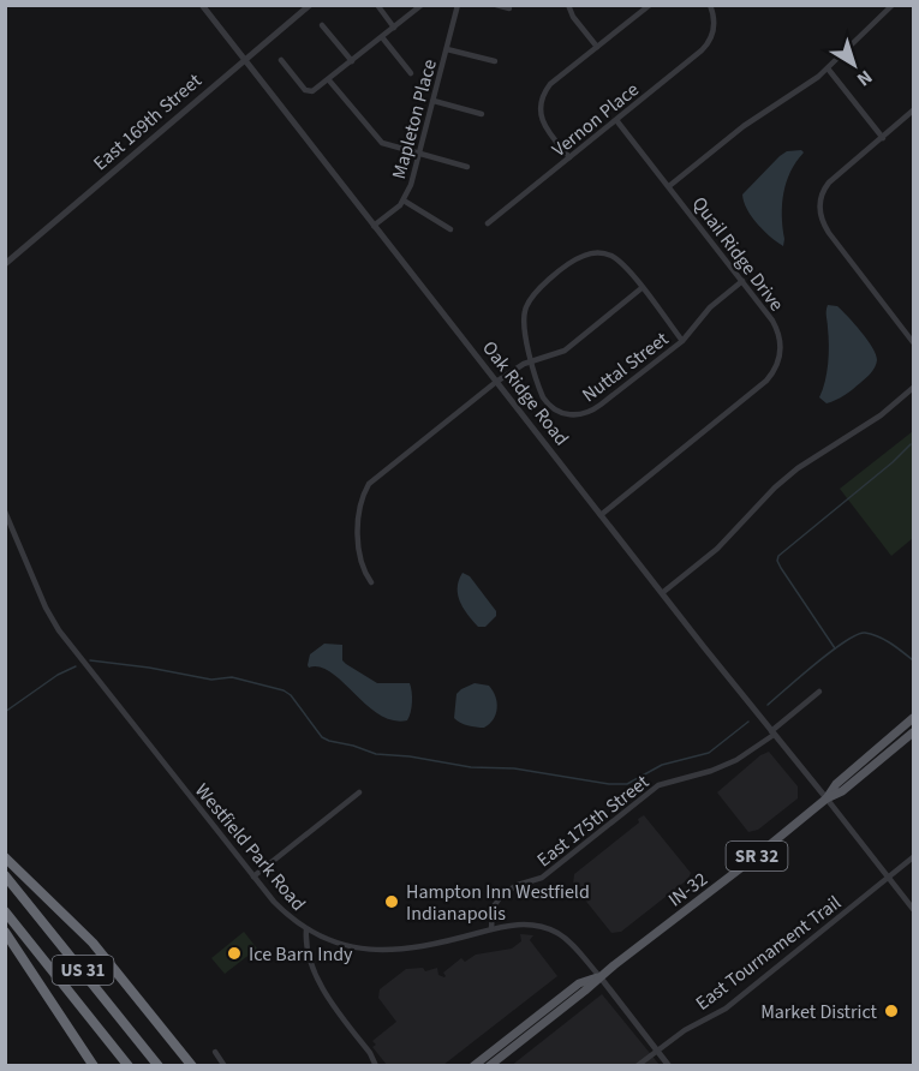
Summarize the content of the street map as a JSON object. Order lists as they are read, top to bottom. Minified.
{"streets":{"highway":["US 31"],"main road":["SR 32","IN-32"],"street":["Mapleton Place","Vernon Place","East 169th Street","Quail Ridge Drive","Nuttal Street","Oak Ridge Road","East 175th Street","Westfield Park Road","East Tournament Trail"]},"crossings":[["Mapleton Place","Oak Ridge Road"],["Vernon Place","Quail Ridge Drive"],["East 169th Street","Oak Ridge Road"],["Quail Ridge Drive","Nuttal Street"],["Quail Ridge Drive","Oak Ridge Road"],["Oak Ridge Road","East 175th Street"],["Oak Ridge Road","IN-32"],["East 175th Street","Westfield Park Road"],["Westfield Park Road","SR 32"],["Westfield Park Road","IN-32"],["SR 32","IN-32"]],"places":["Hampton Inn Westfield Indianapolis","Ice Barn Indy","Market District"],"north":"bottom right"}
